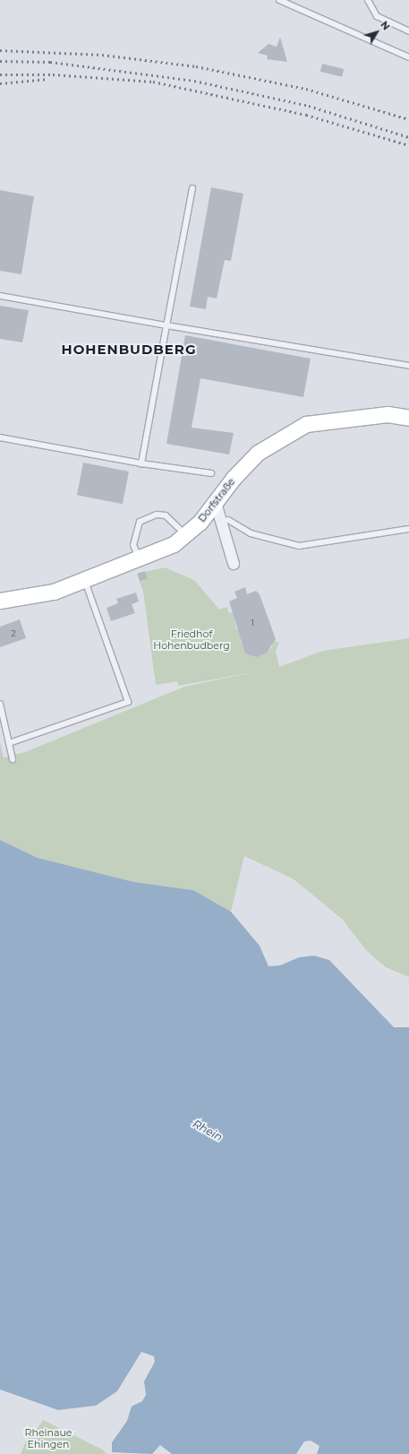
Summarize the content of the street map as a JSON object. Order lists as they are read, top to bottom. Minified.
{"streets":{"street":["Dorfstraße"]},"districts":["HOHENBUDBERG"],"water":["Rhein"],"parks":["Friedhof Hohenbudberg","Rheinaue Ehingen"],"house_numbers":["1","2"],"north":"top right"}
